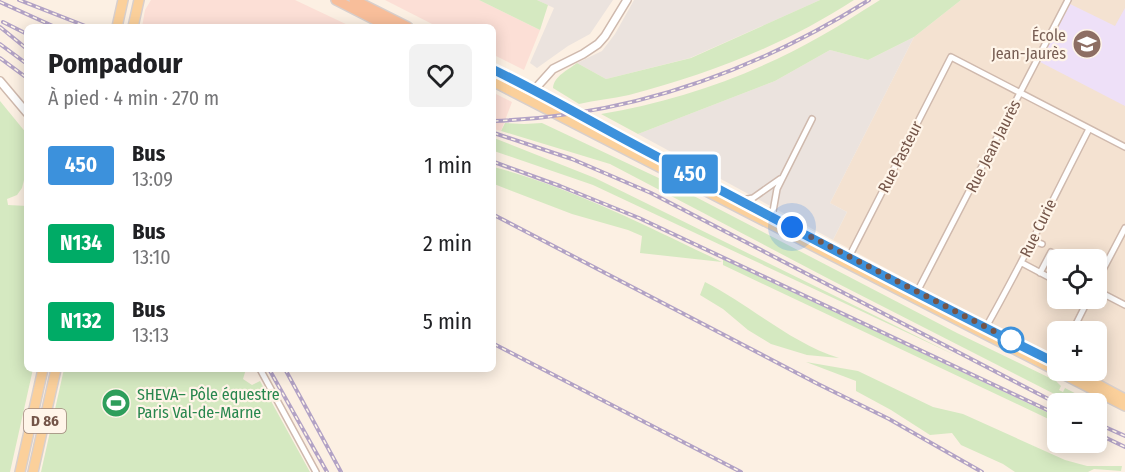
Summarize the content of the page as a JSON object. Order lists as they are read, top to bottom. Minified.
{"streets":{"main road":["D 86"],"street":["Rue Jean Jaurès","Rue Pasteur","Rue Curie"]},"crossings":[["Rue Jean Jaurès","Rue Pasteur"]],"places":{"school or university":["École Jean-Jaurès"],"sports":["SHEVA– Pôle équestre Paris Val-de-Marne"]},"lines":["bus line 450"],"page":{"on_map":"450","heading":["Pompadour","À pied · 4 min · 270 m"],"list":[{"mark":"450","name":"Bus","note":"13:09","value":"1 min"},{"mark":"N134","name":"Bus","note":"13:10","value":"2 min"},{"mark":"N132","name":"Bus","note":"13:13","value":"5 min"}],"map_buttons":["+","−"]}}
